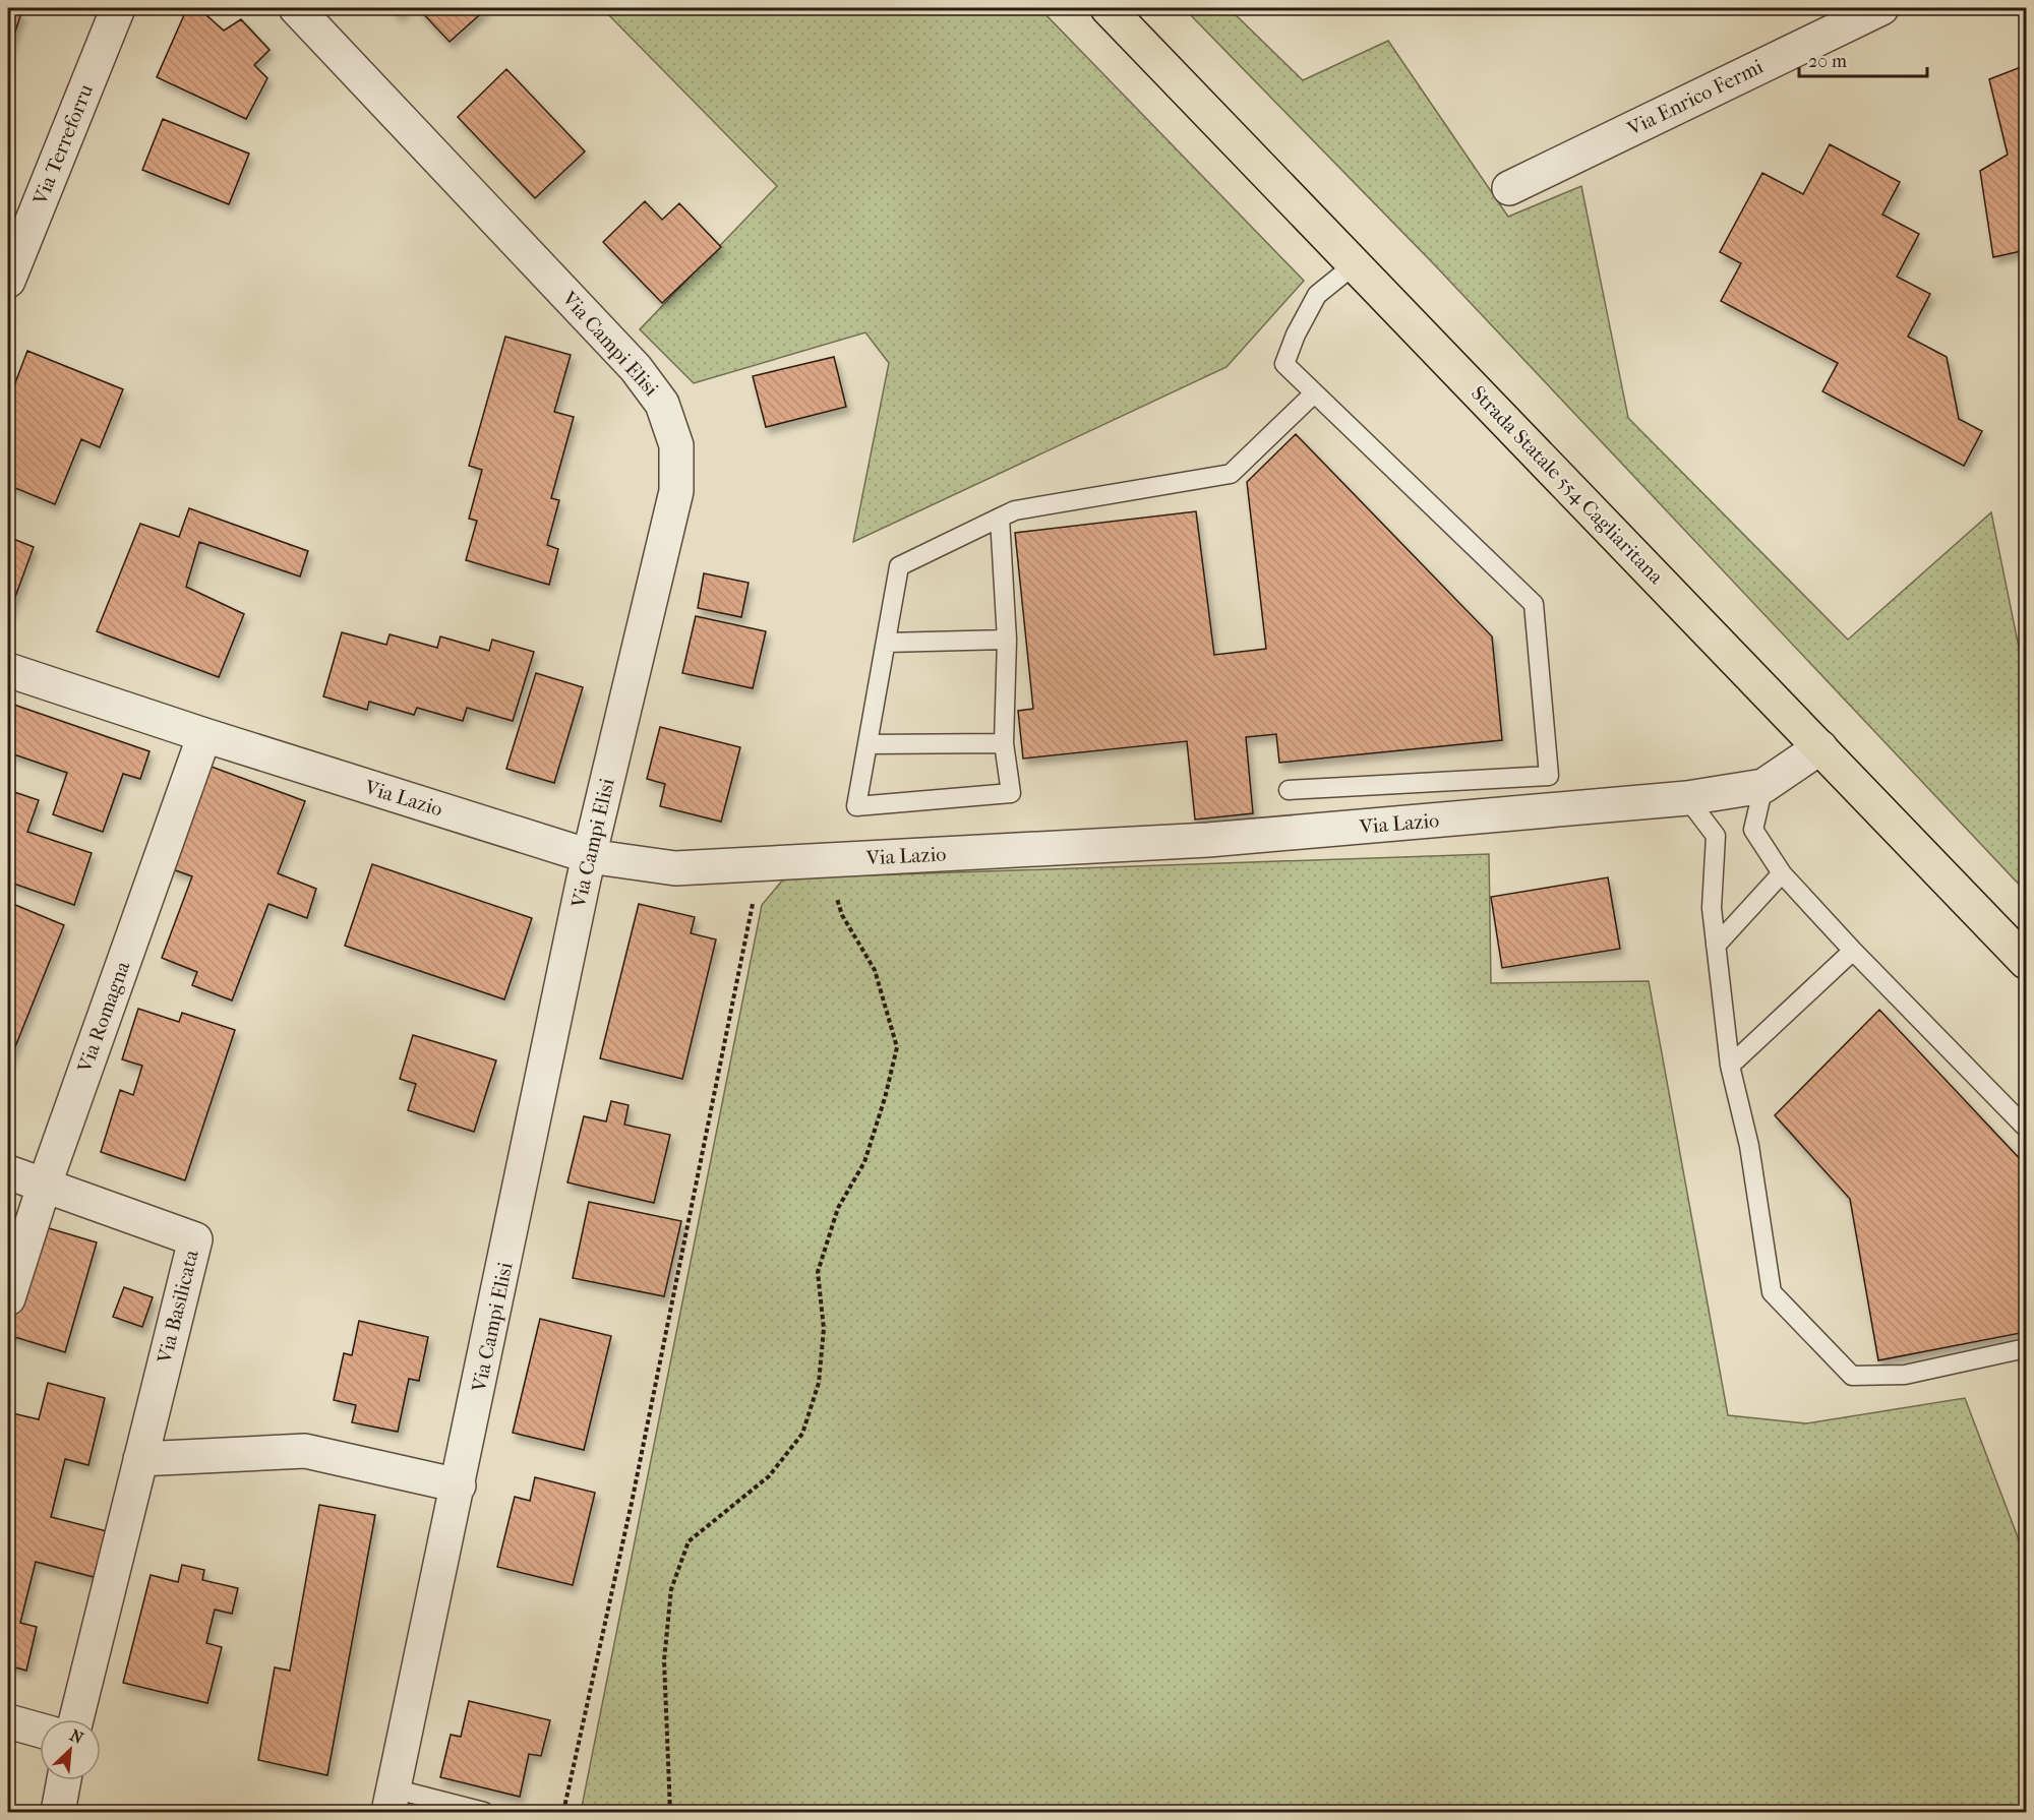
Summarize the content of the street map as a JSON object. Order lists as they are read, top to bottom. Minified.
{"streets":{"main road":["Strada Statale 554 Cagliaritana"],"street":["Via Enrico Fermi","Via Terreforru","Via Campi Elisi","Via Lazio","Via Romagna","Via Basilicata"]},"crossings":[["Via Campi Elisi","Via Lazio"],["Strada Statale 554 Cagliaritana","Via Lazio"],["Via Lazio","Via Romagna"],["Via Romagna","Via Basilicata"]],"scale_bar":"20 m","north":"top right"}
